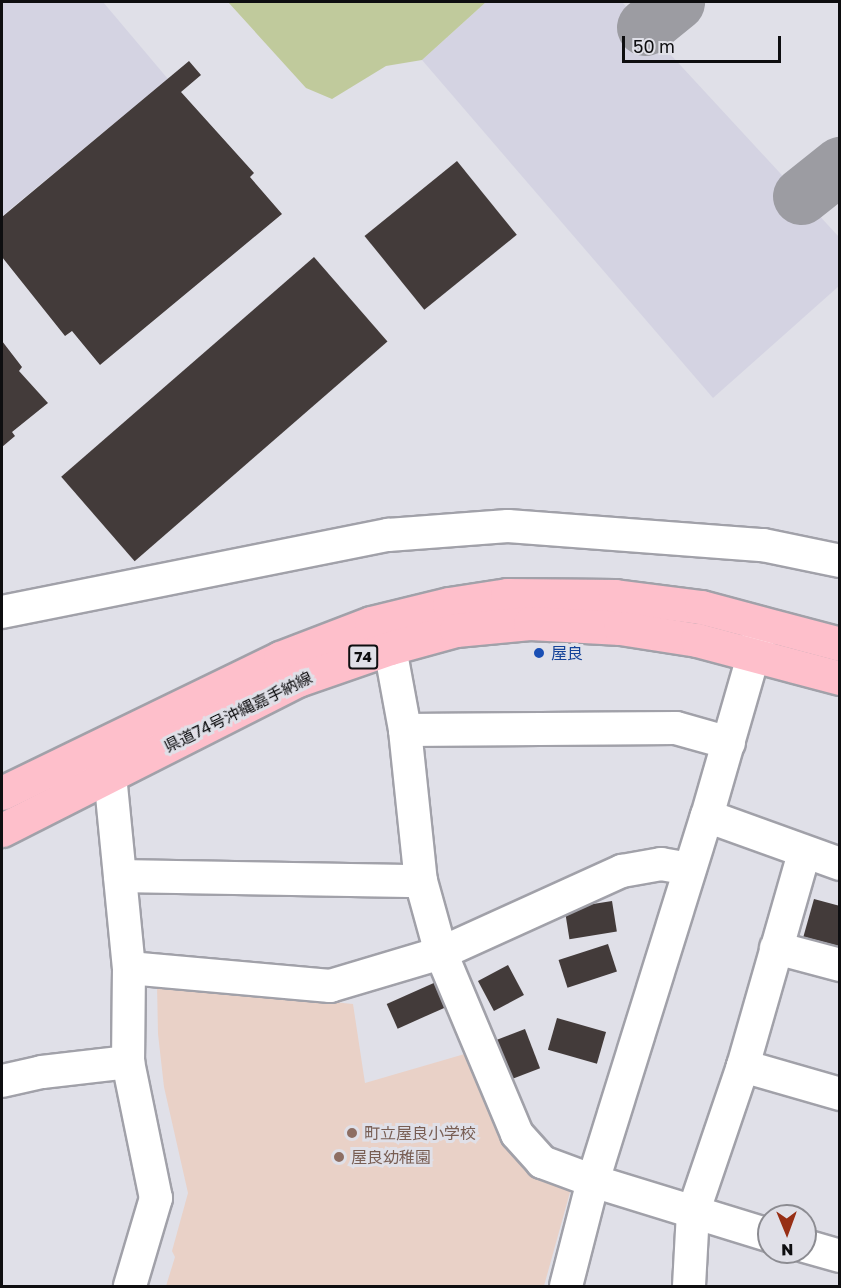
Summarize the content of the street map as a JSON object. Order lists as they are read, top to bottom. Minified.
{"streets":{"main road":["74","県道74号沖縄嘉手納線"]},"places":["屋良","町立屋良小学校","屋良幼稚園"],"scale_bar":"50 m","north":"bottom"}
